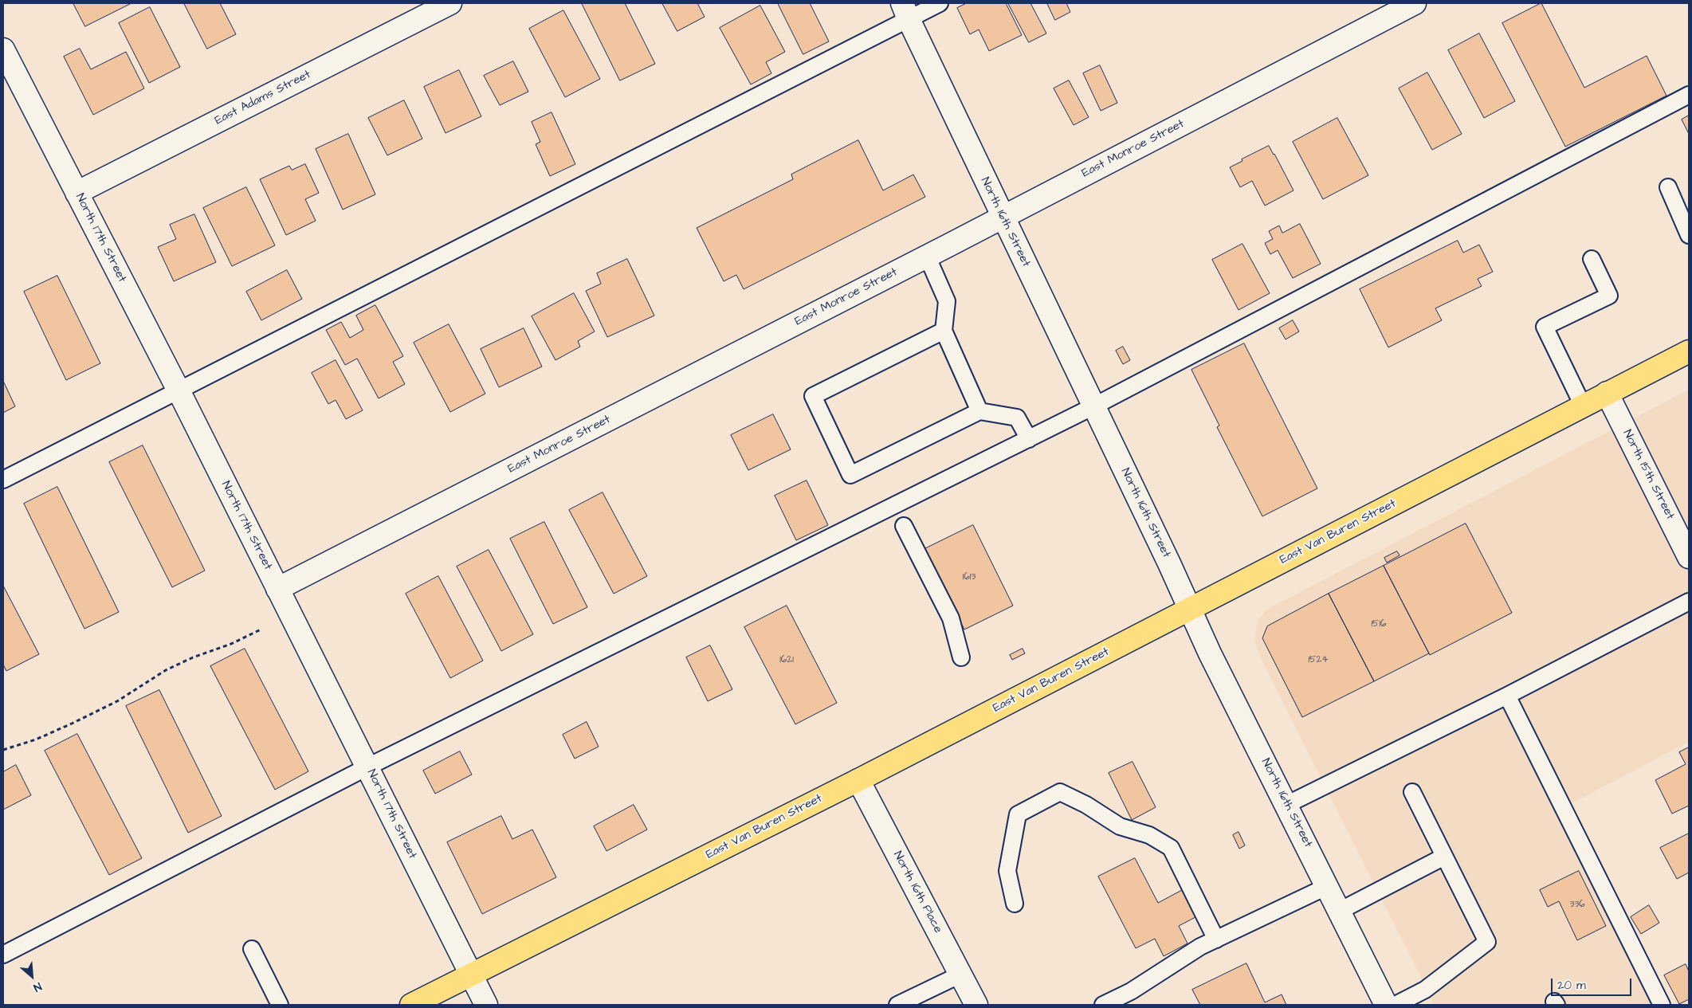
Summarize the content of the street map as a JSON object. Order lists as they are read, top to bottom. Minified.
{"streets":{"main road":["East Van Buren Street"],"street":["East Adams Street","East Monroe Street","North 16th Street","North 17th Street","North 15th Street","North 16th Place"]},"crossings":[["East Adams Street","North 17th Street"],["East Monroe Street","North 16th Street"],["East Monroe Street","North 17th Street"],["North 16th Street","East Van Buren Street"],["North 17th Street","East Van Buren Street"],["North 15th Street","East Van Buren Street"],["East Van Buren Street","North 16th Place"]],"house_numbers":["1613","1516","1621","1524","336"],"scale_bar":"20 m","north":"bottom right"}
